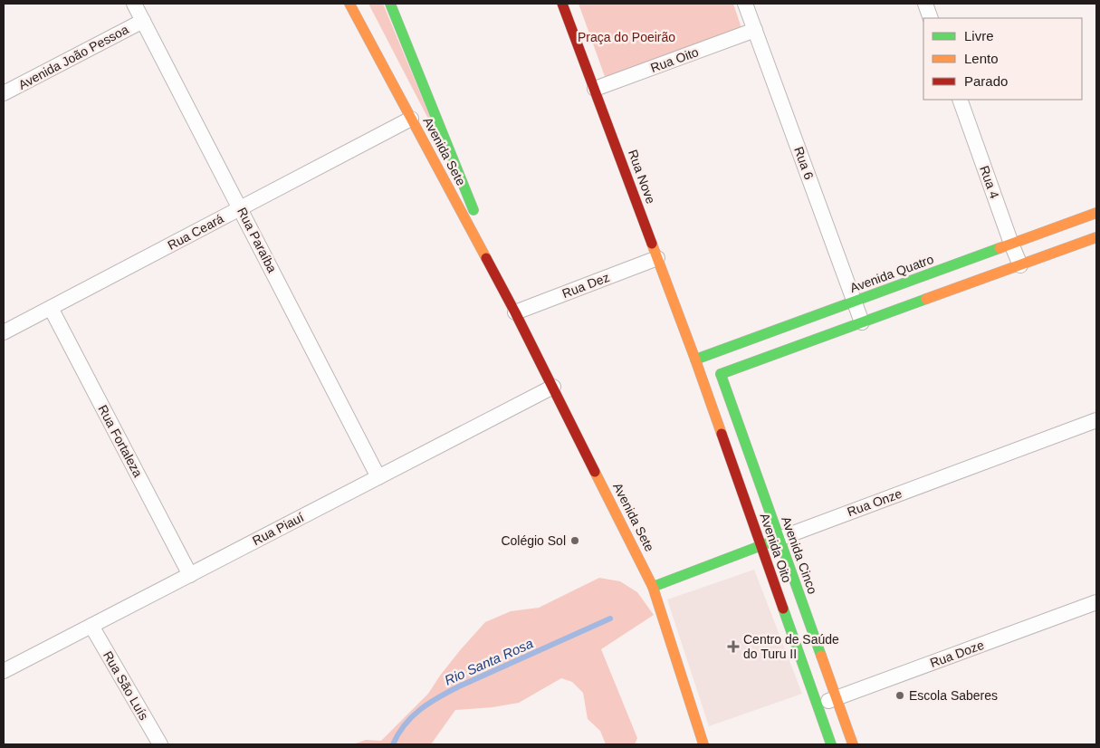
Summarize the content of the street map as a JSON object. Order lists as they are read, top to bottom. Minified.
{"streets":{"street":["Avenida João Pessoa","Rua Oito","Avenida Sete","Rua 6","Rua Nove","Rua 4","Rua Ceará","Rua Paraíba","Avenida Quatro","Rua Dez","Rua Fortaleza","Rua Onze","Rua Piauí","Avenida Oito","Avenida Cinco","Rua Doze","Rua São Luís"]},"crossings":[["Avenida João Pessoa","Rua Paraíba"],["Rua Oito","Rua 6"],["Rua Oito","Rua Nove"],["Avenida Sete","Rua Ceará"],["Avenida Sete","Rua Dez"],["Avenida Sete","Rua Onze"],["Avenida Sete","Rua Piauí"],["Rua 6","Avenida Quatro"],["Rua Nove","Avenida Quatro"],["Rua Nove","Rua Dez"],["Rua Nove","Avenida Oito"],["Rua 4","Avenida Quatro"],["Rua Ceará","Rua Paraíba"],["Rua Ceará","Rua Fortaleza"],["Rua Paraíba","Rua Piauí"],["Avenida Quatro","Avenida Oito"],["Rua Fortaleza","Rua Piauí"],["Rua Onze","Avenida Oito"],["Rua Onze","Avenida Cinco"],["Rua Piauí","Rua São Luís"],["Avenida Oito","Rua Doze"],["Avenida Cinco","Rua Doze"]],"water":["Rio Santa Rosa"],"parks":["Praça do Poeirão"],"places":{"other":["Colégio Sol","Escola Saberes"],"health":["Centro de Saúde do Turu II"]},"legend":["Livre","Lento","Parado"]}
